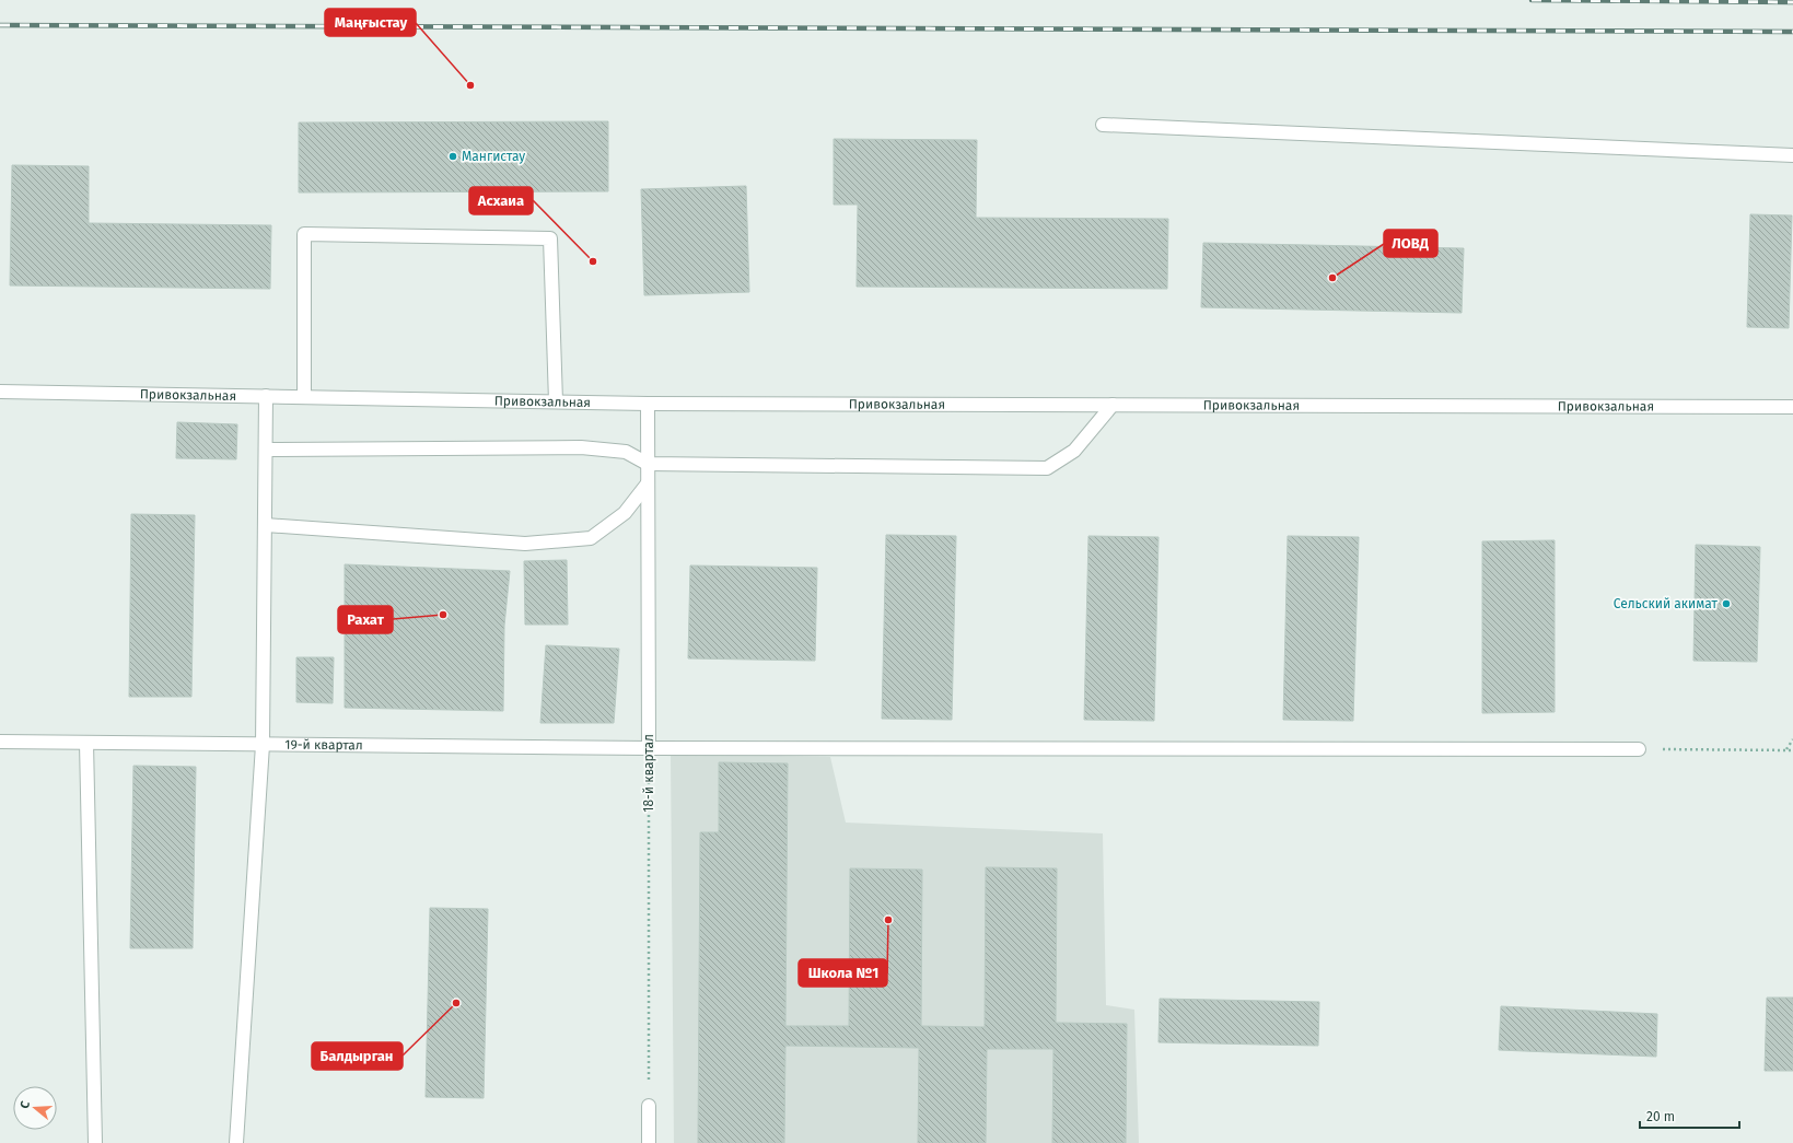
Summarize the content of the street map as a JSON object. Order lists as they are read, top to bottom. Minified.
{"streets":{"street":["Привокзальная","19-й квартал","18-й квартал"]},"crossings":[["Привокзальная","18-й квартал"],["19-й квартал","18-й квартал"]],"places":["Маңғыстау","Мангистау","Асхаиа","ЛОВД","Сельский акимат","Рахат","Школа №1","Балдырган"],"scale_bar":"20 m","north":"left"}
